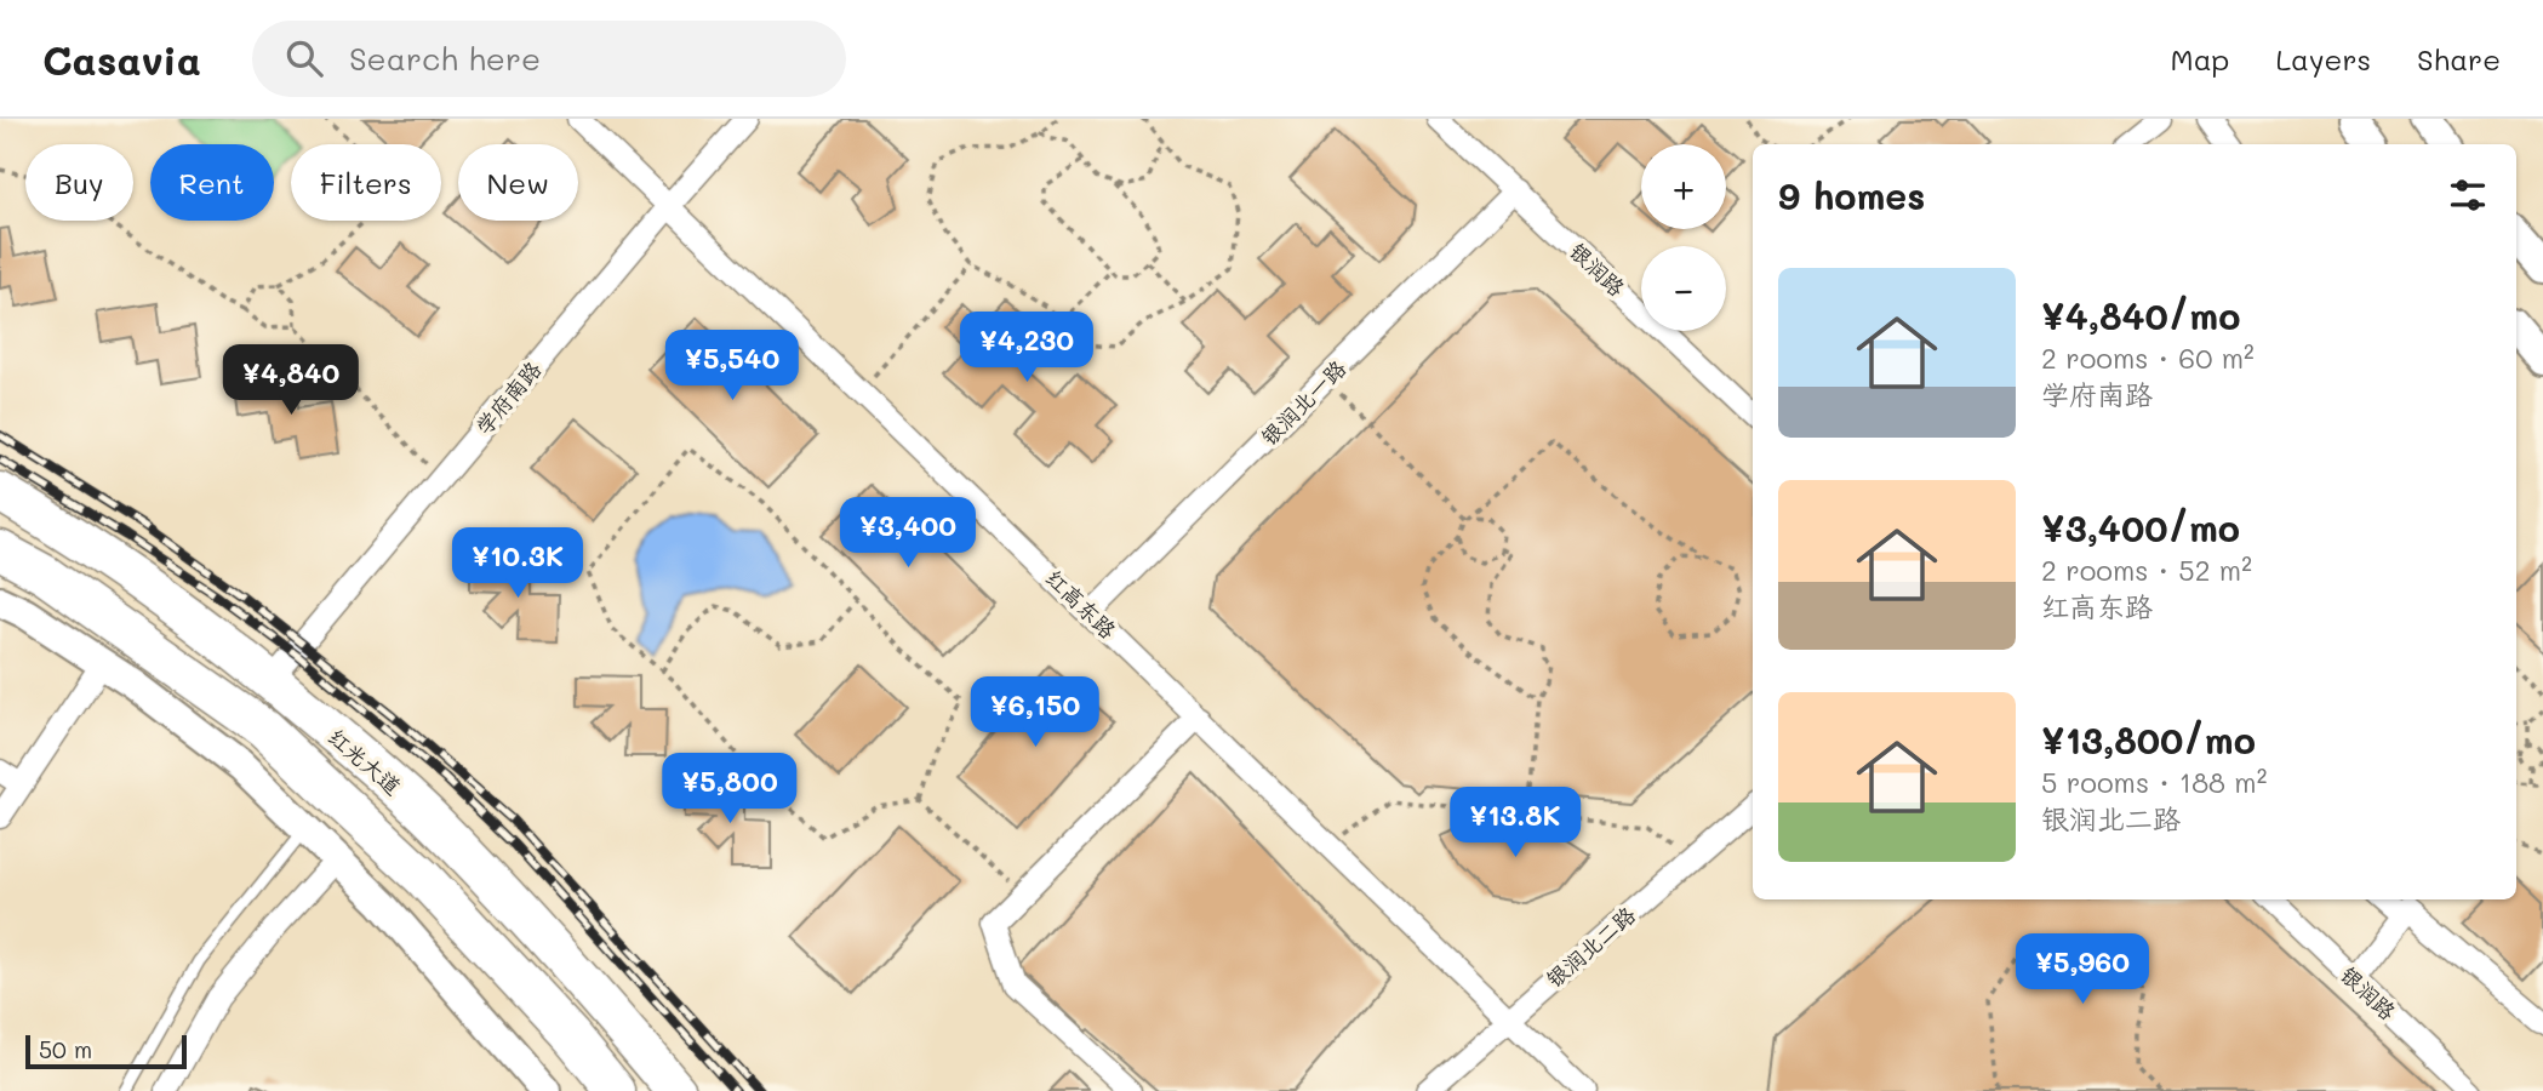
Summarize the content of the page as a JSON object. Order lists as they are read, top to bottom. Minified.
{"streets":{"highway":["红光大道"],"street":["银润路","学府南路","银润北一路","红高东路","银润北二路"]},"crossings":[["银润路","银润北一路"],["学府南路","红高东路"],["学府南路","红光大道"],["银润北一路","红高东路"],["红高东路","银润北二路"]],"scale_bar":"50 m","page":{"header":"Casavia","search":"Search here","nav":["Map","Layers","Share"],"map_buttons":["+","−"],"chip":["Buy","Rent","Filters","New"],"heading":"9 homes","list":[{"name":"¥4,840/mo","note":"2 rooms · 60 m² · 学府南路"},{"name":"¥3,400/mo","note":"2 rooms · 52 m² · 红高东路"},{"name":"¥13,800/mo","note":"5 rooms · 188 m² · 银润北二路"}],"price":["¥4,230","¥5,540","¥4,840","¥3,400","¥10.3K","¥6,150","¥5,800","¥13.8K","¥5,960"],"scale":"50 m"}}
